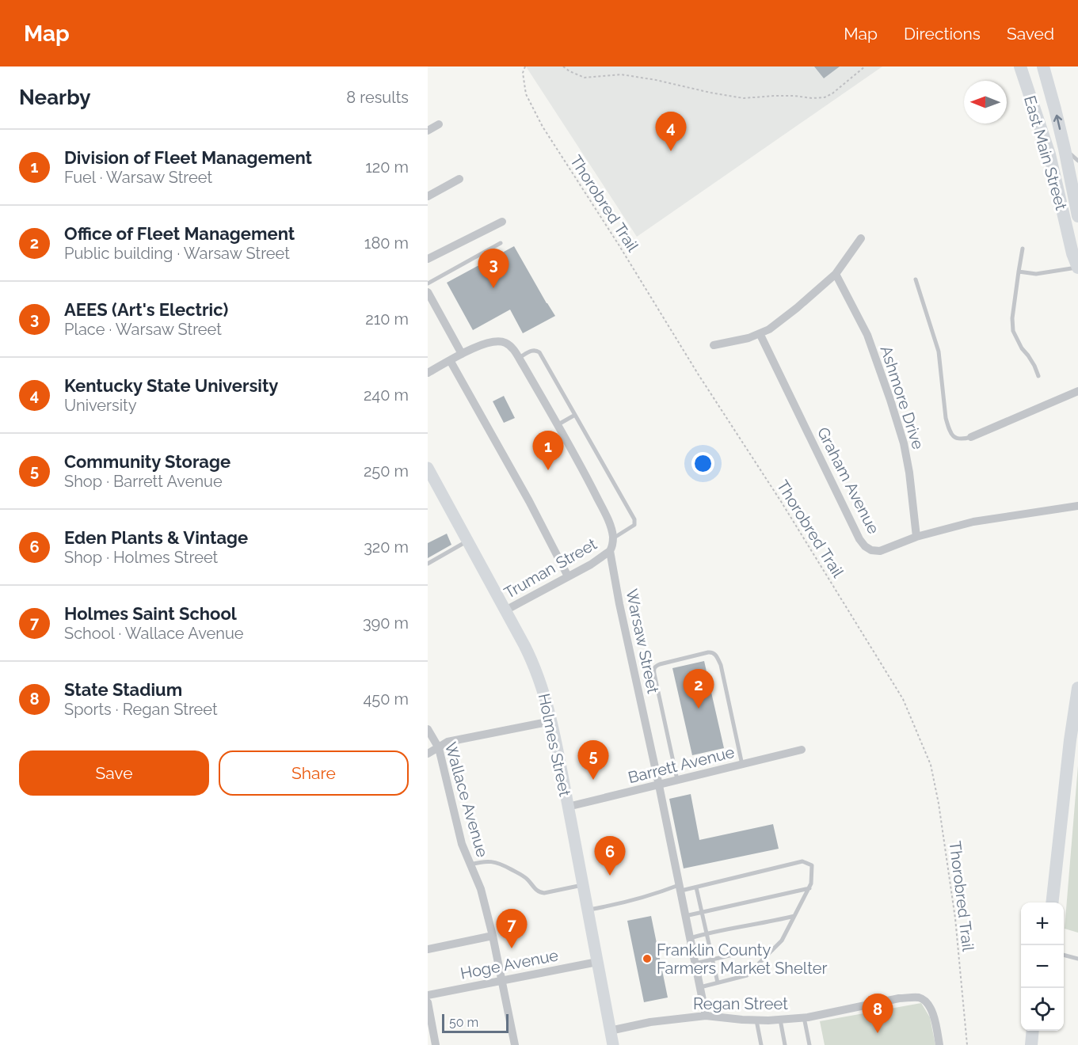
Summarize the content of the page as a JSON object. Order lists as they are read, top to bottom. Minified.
{"streets":{"main road":["East Main Street","Holmes Street"],"street":["Ashmore Drive","Graham Avenue","Truman Street","Warsaw Street","Barrett Avenue","Wallace Avenue","Hoge Avenue","Regan Street"],"path":["Thorobred Trail"]},"crossings":[["Ashmore Drive","Graham Avenue"],["Truman Street","Warsaw Street"],["Truman Street","Holmes Street"],["Warsaw Street","Barrett Avenue"],["Warsaw Street","Regan Street"],["Holmes Street","Barrett Avenue"],["Holmes Street","Hoge Avenue"],["Holmes Street","Regan Street"],["Wallace Avenue","Hoge Avenue"]],"places":["Franklin County Farmers Market Shelter"],"scale_bar":"50 m","north":"left","page":{"header":"Map","nav":["Map","Directions","Saved"],"heading":["Nearby","8 results"],"pins":["4","3","1","2","5","6","7","8"],"list":[{"mark":"1","name":"Division of Fleet Management","note":"Fuel · Warsaw Street","value":"120 m"},{"mark":"2","name":"Office of Fleet Management","note":"Public building · Warsaw Street","value":"180 m"},{"mark":"3","name":"AEES (Art's Electric)","note":"Place · Warsaw Street","value":"210 m"},{"mark":"4","name":"Kentucky State University","note":"University","value":"240 m"},{"mark":"5","name":"Community Storage","note":"Shop · Barrett Avenue","value":"250 m"},{"mark":"6","name":"Eden Plants & Vintage","note":"Shop · Holmes Street","value":"320 m"},{"mark":"7","name":"Holmes Saint School","note":"School · Wallace Avenue","value":"390 m"},{"mark":"8","name":"State Stadium","note":"Sports · Regan Street","value":"450 m"}],"buttons":["Save","Share"],"map_buttons":["+","−"],"scale":"50 m"}}
